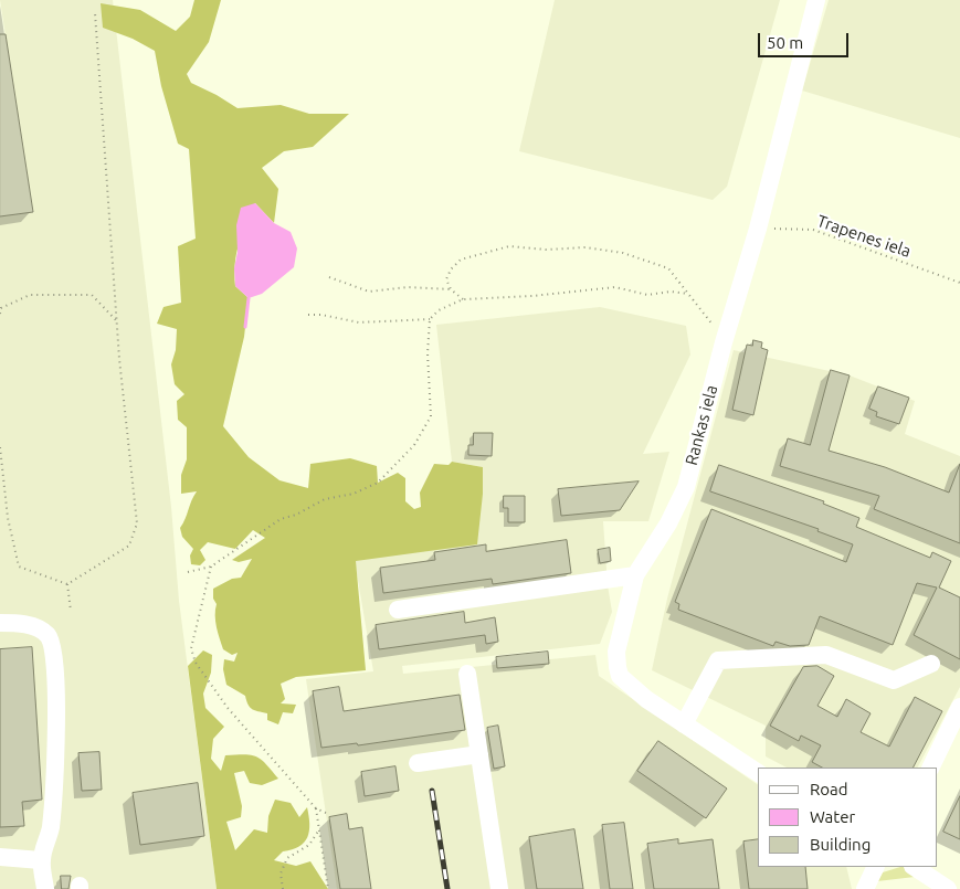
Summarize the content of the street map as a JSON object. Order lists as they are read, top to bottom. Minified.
{"streets":{"street":["Rankas iela"],"path":["Trapenes iela"]},"crossings":[["Trapenes iela","Rankas iela"]],"legend":["Road","Water","Building"],"scale_bar":"50 m"}
